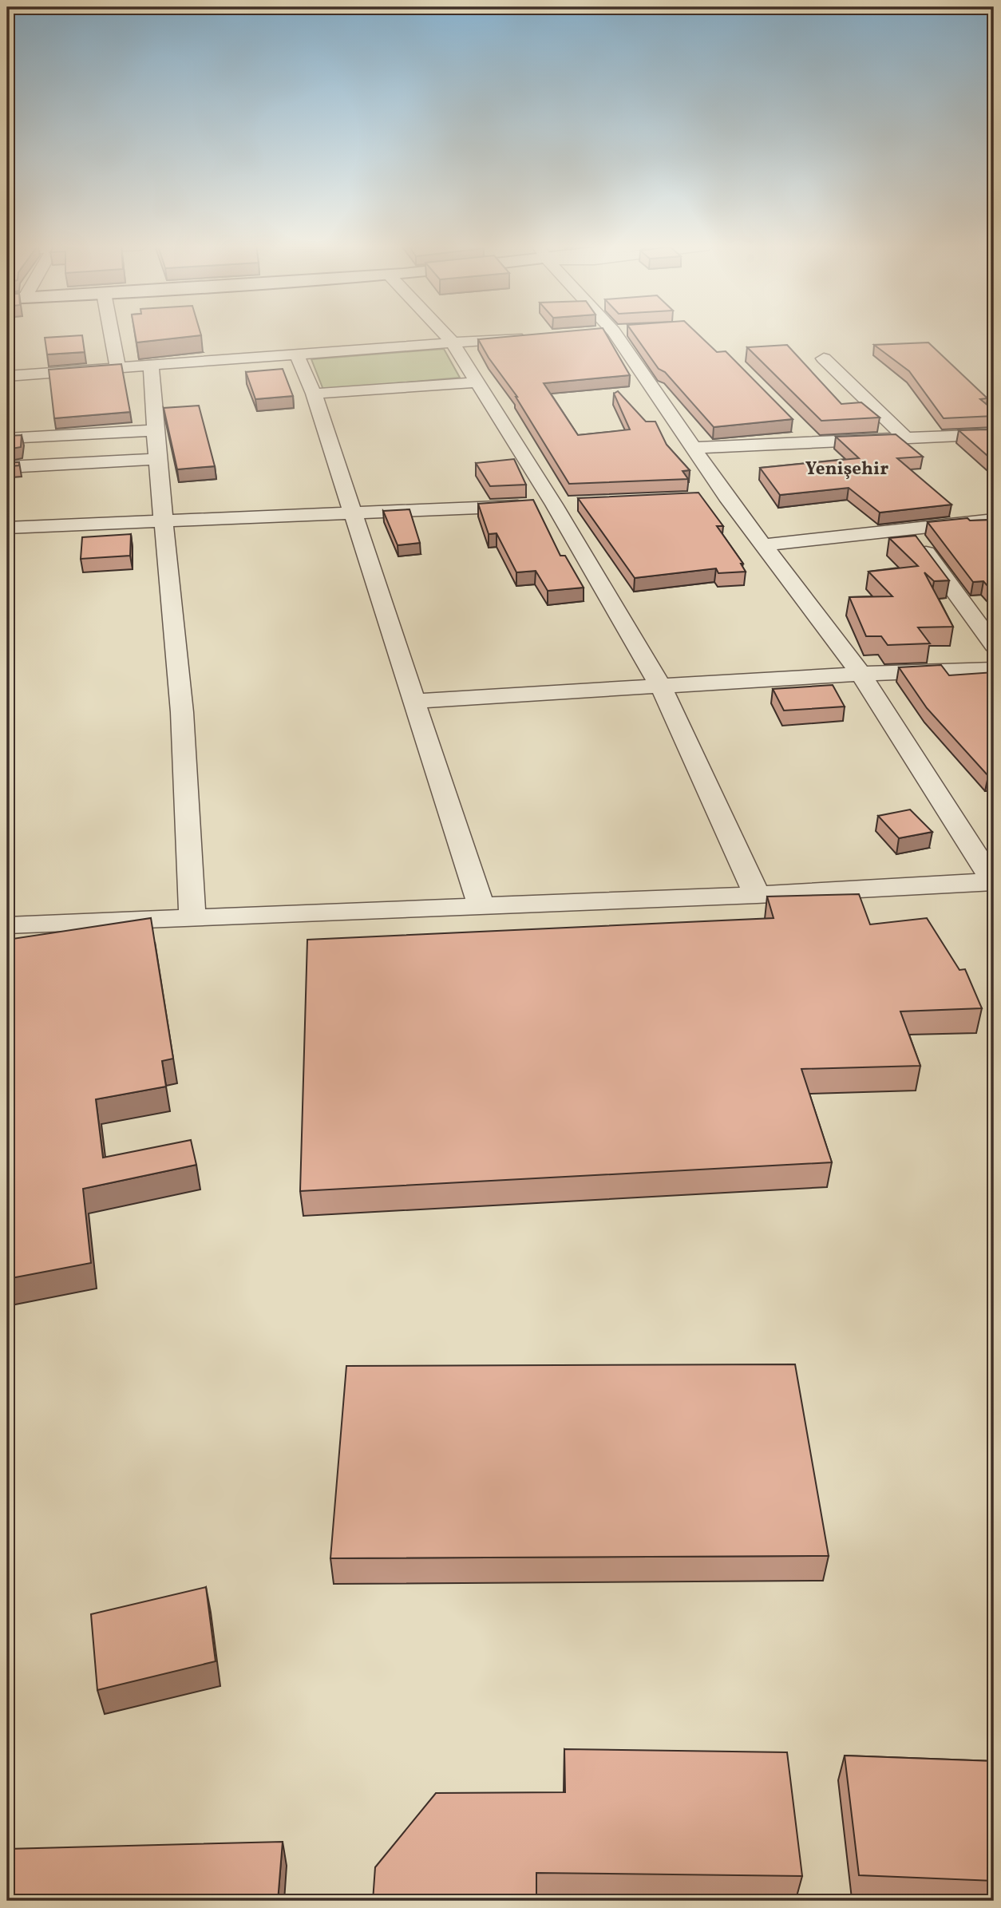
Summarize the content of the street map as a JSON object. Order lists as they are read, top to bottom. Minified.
{"districts":["Yenişehir"]}
